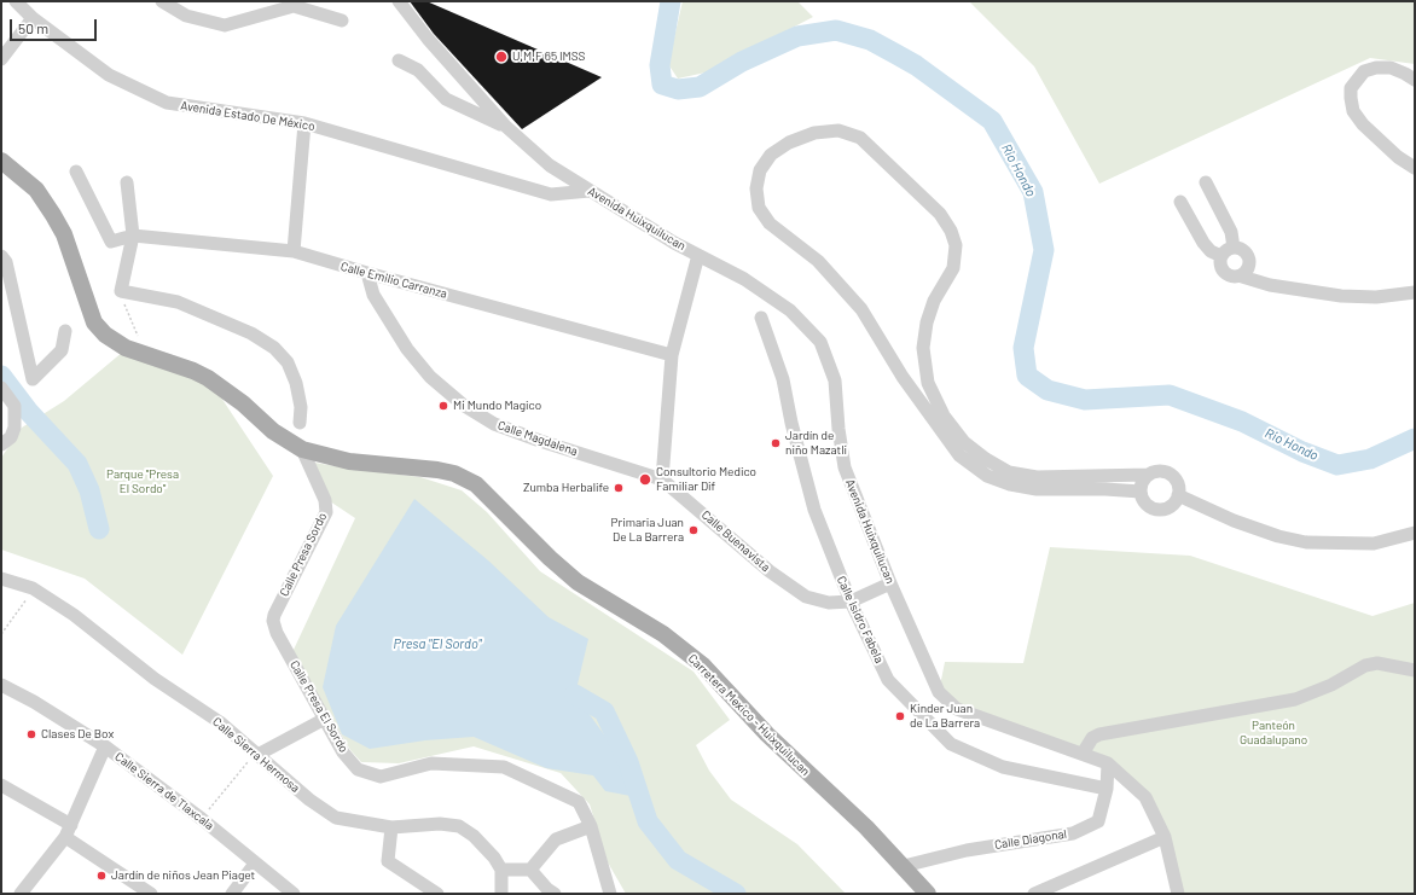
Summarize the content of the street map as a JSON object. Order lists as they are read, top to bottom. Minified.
{"streets":{"main road":["Carretera Mexico - Huixquilucan"],"street":["Avenida Estado De México","Avenida Huixquilucan","Calle Emilio Carranza","Calle Magdalena","Calle Buenavista","Calle Presa Sordo","Calle Isidro Fabela","Calle Presa El Sordo","Calle Sierra Hermosa","Calle Sierra de Tlaxcala","Calle Diagonal"]},"crossings":[["Avenida Estado De México","Avenida Huixquilucan"],["Avenida Huixquilucan","Calle Buenavista"],["Avenida Huixquilucan","Calle Diagonal"],["Calle Emilio Carranza","Calle Magdalena"],["Calle Magdalena","Calle Buenavista"],["Calle Buenavista","Calle Isidro Fabela"],["Calle Presa Sordo","Calle Presa El Sordo"],["Calle Presa Sordo","Carretera Mexico - Huixquilucan"],["Calle Isidro Fabela","Calle Diagonal"],["Carretera Mexico - Huixquilucan","Calle Diagonal"]],"water":["Rio Hondo","Presa \"El Sordo\""],"parks":["Parque \"Presa El Sordo\"","Panteón Guadalupano"],"places":["U.M.F 65 IMSS","Mi Mundo Magico","Jardín de niño Mazatli","Consultorio Medico Familiar Dif","Zumba Herbalife","Primaria Juan De La Barrera","Kinder Juan de La Barrera","Clases De Box","Jardín de niños Jean Piaget"],"scale_bar":"50 m"}
